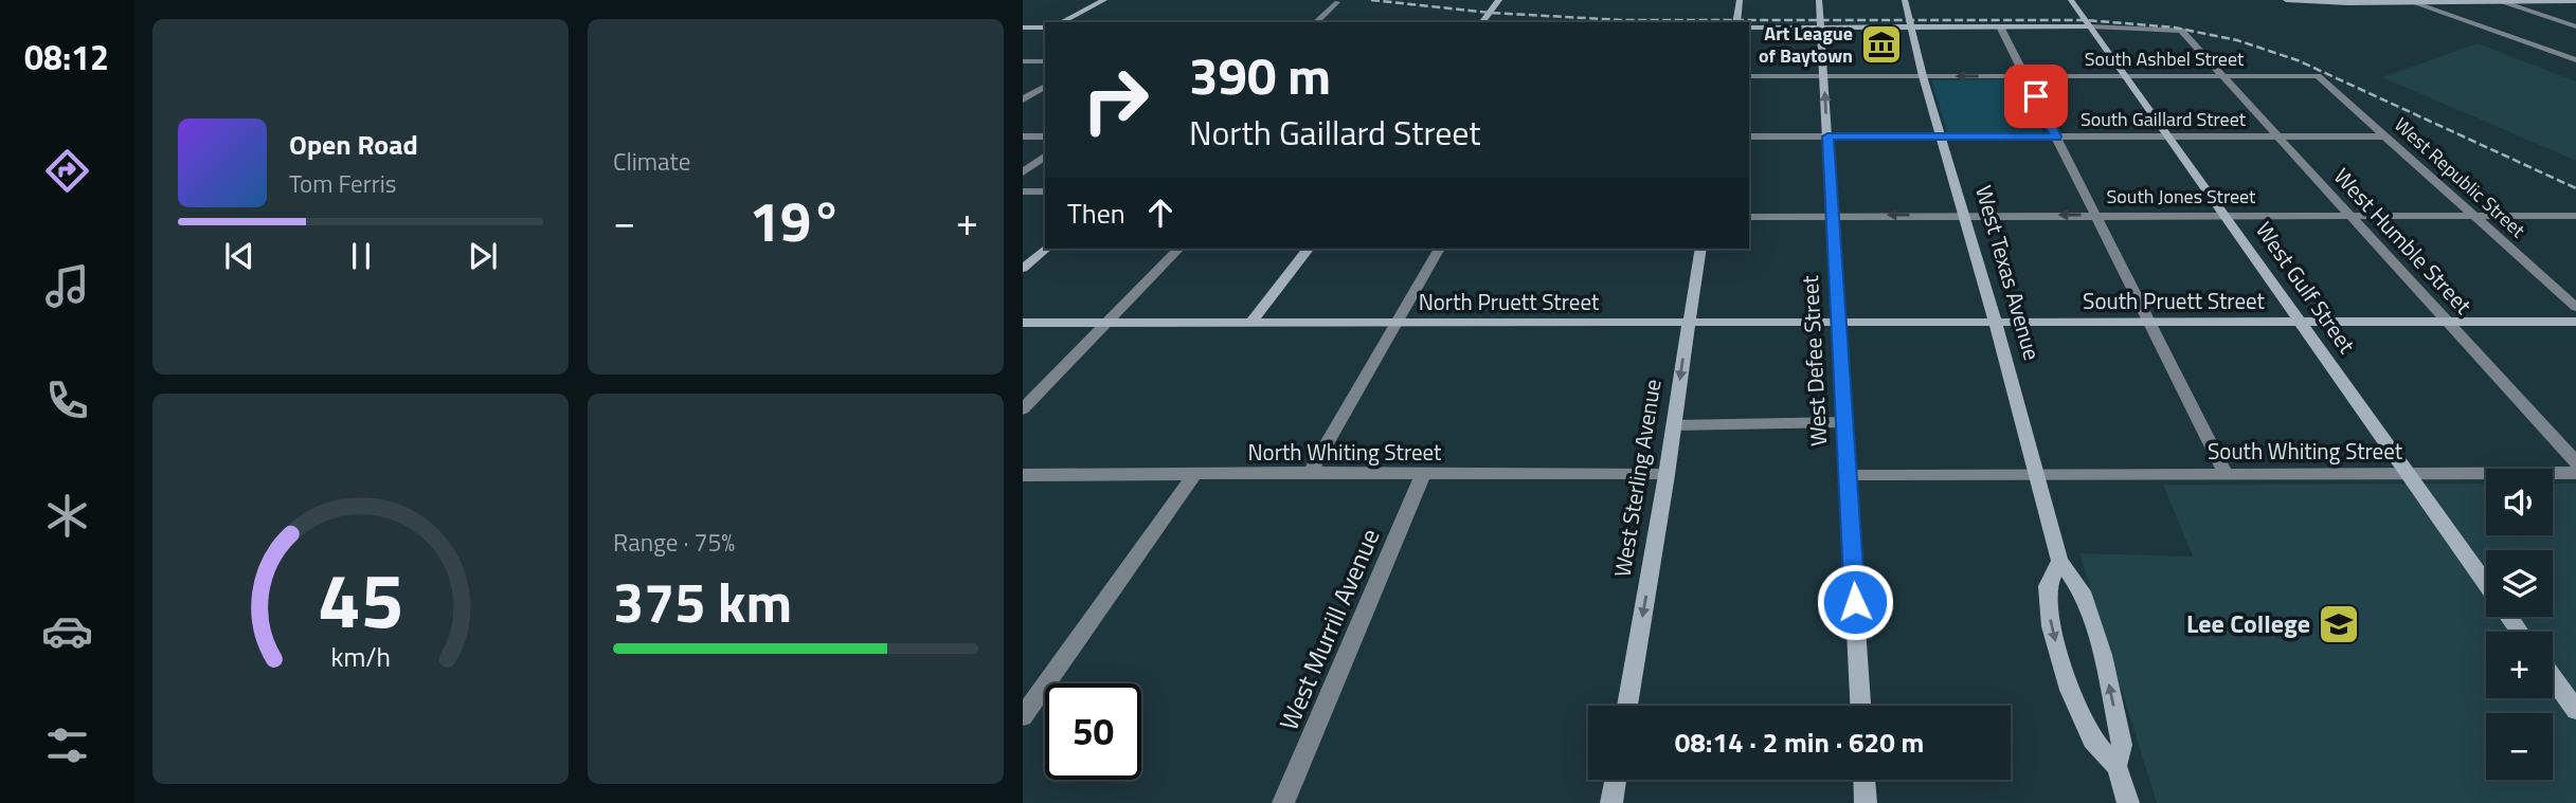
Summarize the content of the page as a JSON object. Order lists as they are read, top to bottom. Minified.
{"streets":{"main road":["West Texas Avenue","West Gulf Street","South Pruett Street","North Pruett Street","West Defee Street","West Sterling Avenue"],"street":["South Ashbel Street","South Gaillard Street","West Republic Street","South Jones Street","West Humble Street","South Whiting Street","North Whiting Street","West Murrill Avenue"]},"crossings":[["South Ashbel Street","West Republic Street"],["South Ashbel Street","West Humble Street"],["South Ashbel Street","West Texas Avenue"],["South Ashbel Street","West Gulf Street"],["South Ashbel Street","West Defee Street"],["South Gaillard Street","West Republic Street"],["South Gaillard Street","West Humble Street"],["South Gaillard Street","West Texas Avenue"],["South Gaillard Street","West Gulf Street"],["South Gaillard Street","West Defee Street"],["West Republic Street","South Jones Street"],["South Jones Street","West Humble Street"],["South Jones Street","West Texas Avenue"],["South Jones Street","West Gulf Street"],["South Jones Street","West Defee Street"],["West Humble Street","West Gulf Street"],["West Humble Street","South Pruett Street"],["West Texas Avenue","South Pruett Street"],["West Texas Avenue","North Pruett Street"],["West Texas Avenue","South Whiting Street"],["West Gulf Street","South Pruett Street"],["West Gulf Street","South Whiting Street"],["South Pruett Street","North Pruett Street"],["North Pruett Street","West Defee Street"],["North Pruett Street","West Sterling Avenue"],["North Whiting Street","West Sterling Avenue"],["North Whiting Street","West Murrill Avenue"]],"one_way":["West Sterling Avenue"],"places":{"museum":["Art League of Baytown"],"school or university":["Lee College"]},"page":{"tabs":"08:12","tile":["Climate",["Range · 75%","375 km"]],"turn":["390 m","North Gaillard Street"],"song":["Open Road","Tom Ferris"],"then":"Then","heat":["−","19°","+"],"map_buttons":["+","−"],"limit":"50","trip":"08:14 · 2 min · 620 m","gauge":["45","km/h"]}}
